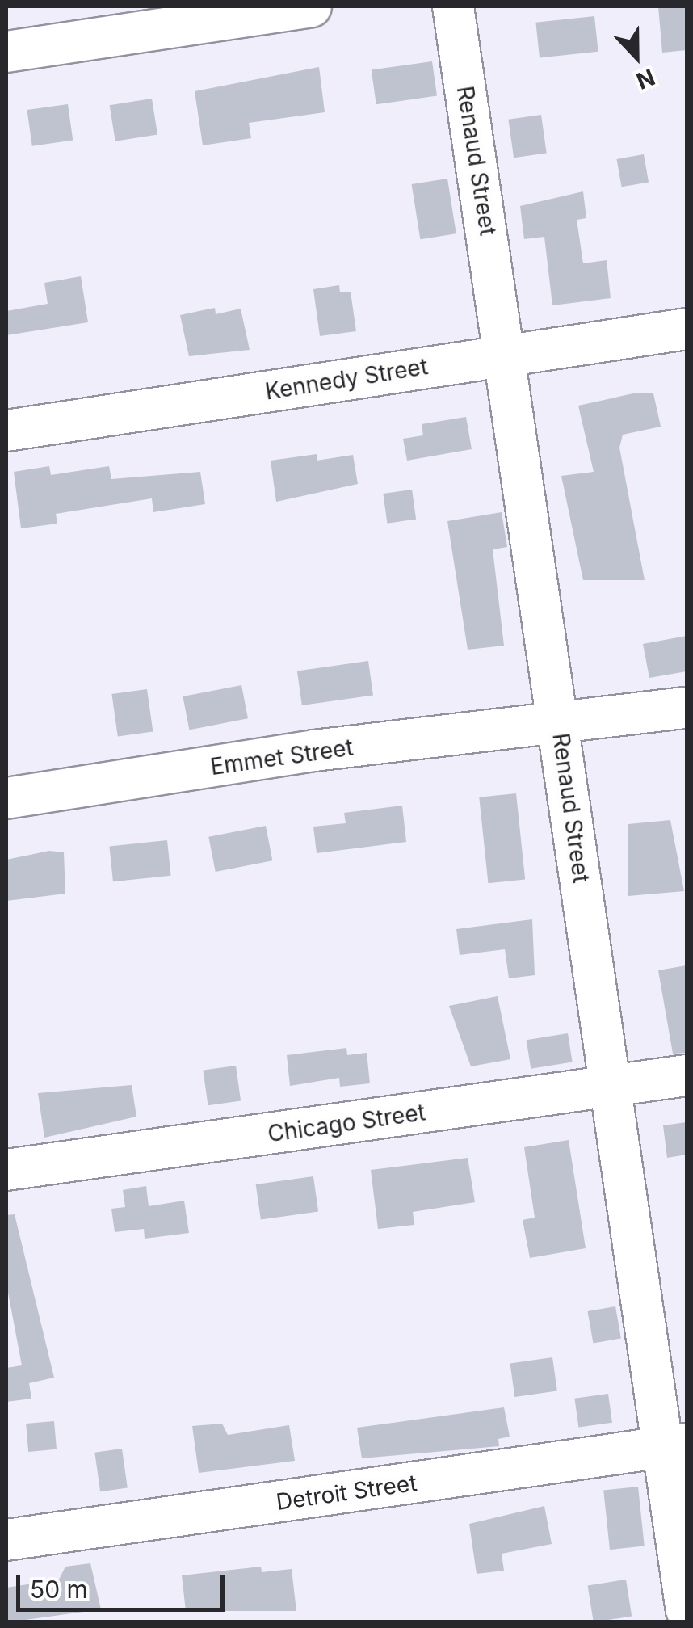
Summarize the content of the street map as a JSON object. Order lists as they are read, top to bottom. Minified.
{"streets":{"street":["Renaud Street","Kennedy Street","Emmet Street","Chicago Street","Detroit Street"]},"crossings":[["Renaud Street","Kennedy Street"],["Renaud Street","Emmet Street"],["Renaud Street","Chicago Street"],["Renaud Street","Detroit Street"]],"scale_bar":"50 m","north":"bottom"}
